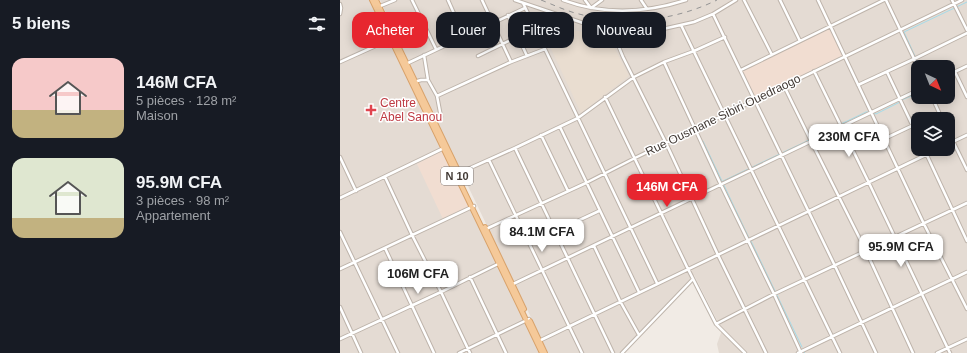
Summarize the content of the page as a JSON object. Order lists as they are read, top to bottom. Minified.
{"streets":{"main road":["N 10"],"street":["Rue Ousmane Sibiri Ouedraogo"]},"crossings":[["Rue Ousmane Sibiri Ouedraogo","N 10"]],"places":{"health":["Centre Abel Sanou"]},"north":"bottom right","page":{"heading":"5 biens","chip":["Acheter","Louer","Filtres","Nouveau"],"list":[{"name":"146M CFA","note":"5 pièces · 128 m² · Maison"},{"name":"95.9M CFA","note":"3 pièces · 98 m² · Appartement"}],"price":["230M CFA","146M CFA","84.1M CFA","95.9M CFA","106M CFA"]}}
